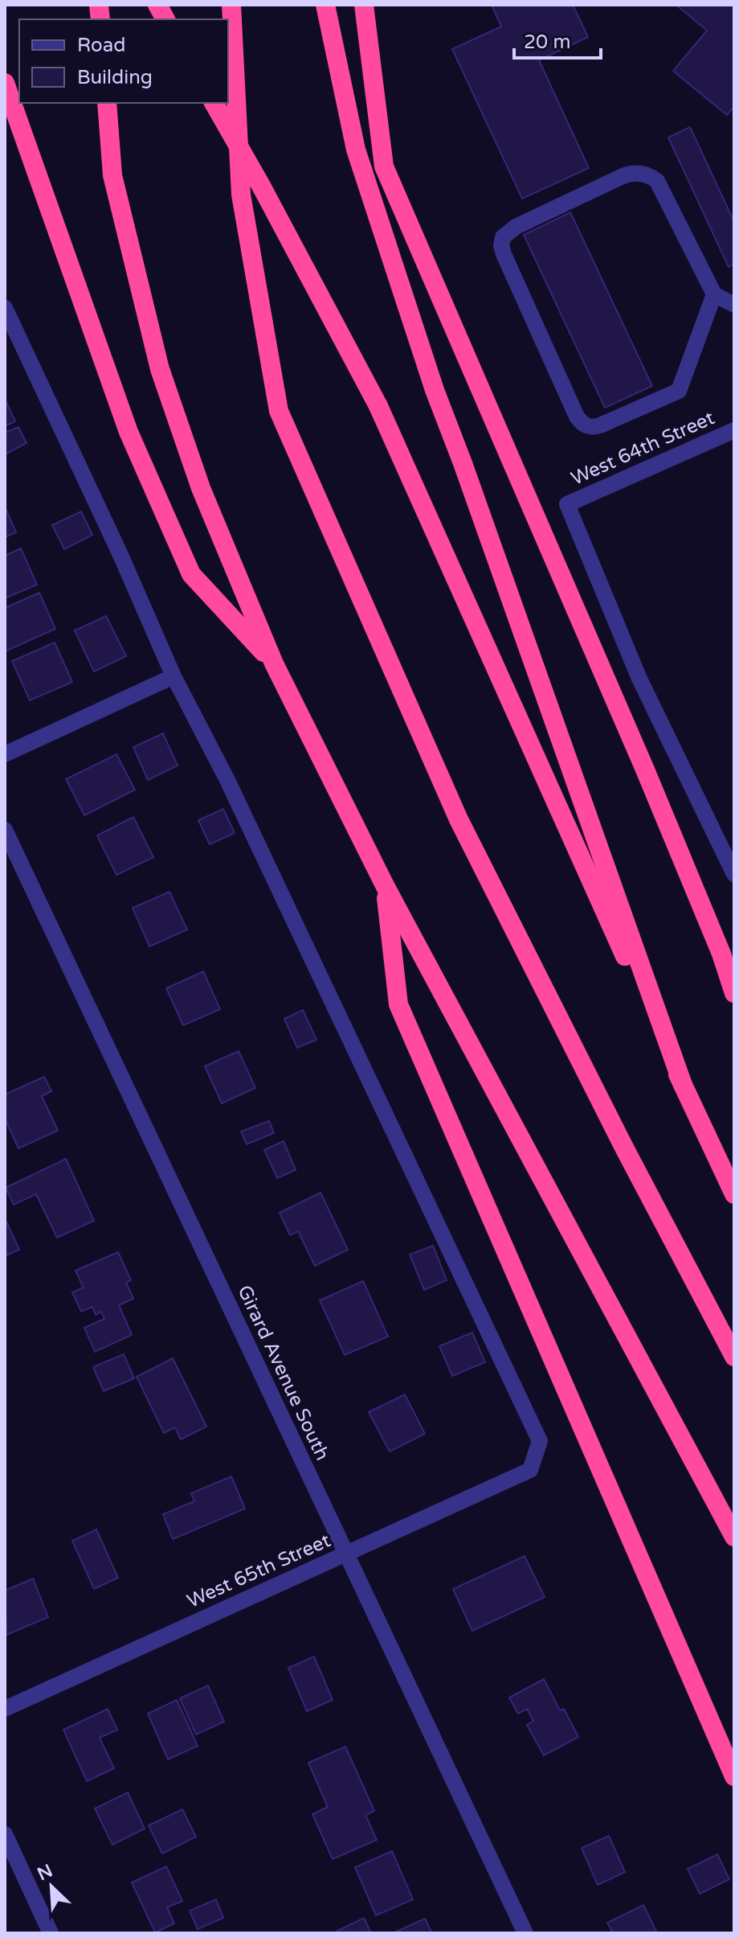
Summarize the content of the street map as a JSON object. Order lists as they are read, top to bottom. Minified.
{"streets":{"street":["West 64th Street","Girard Avenue South","West 65th Street"]},"crossings":[["Girard Avenue South","West 65th Street"]],"legend":["Road","Building"],"scale_bar":"20 m","north":"top left"}
